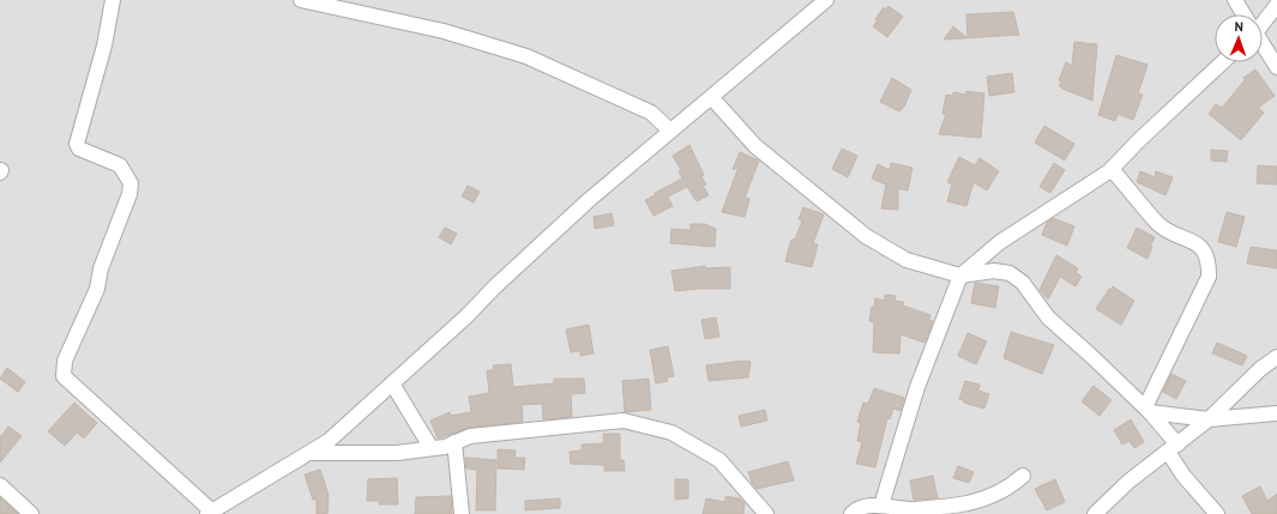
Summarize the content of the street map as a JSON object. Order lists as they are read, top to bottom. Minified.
{"north":"top"}
